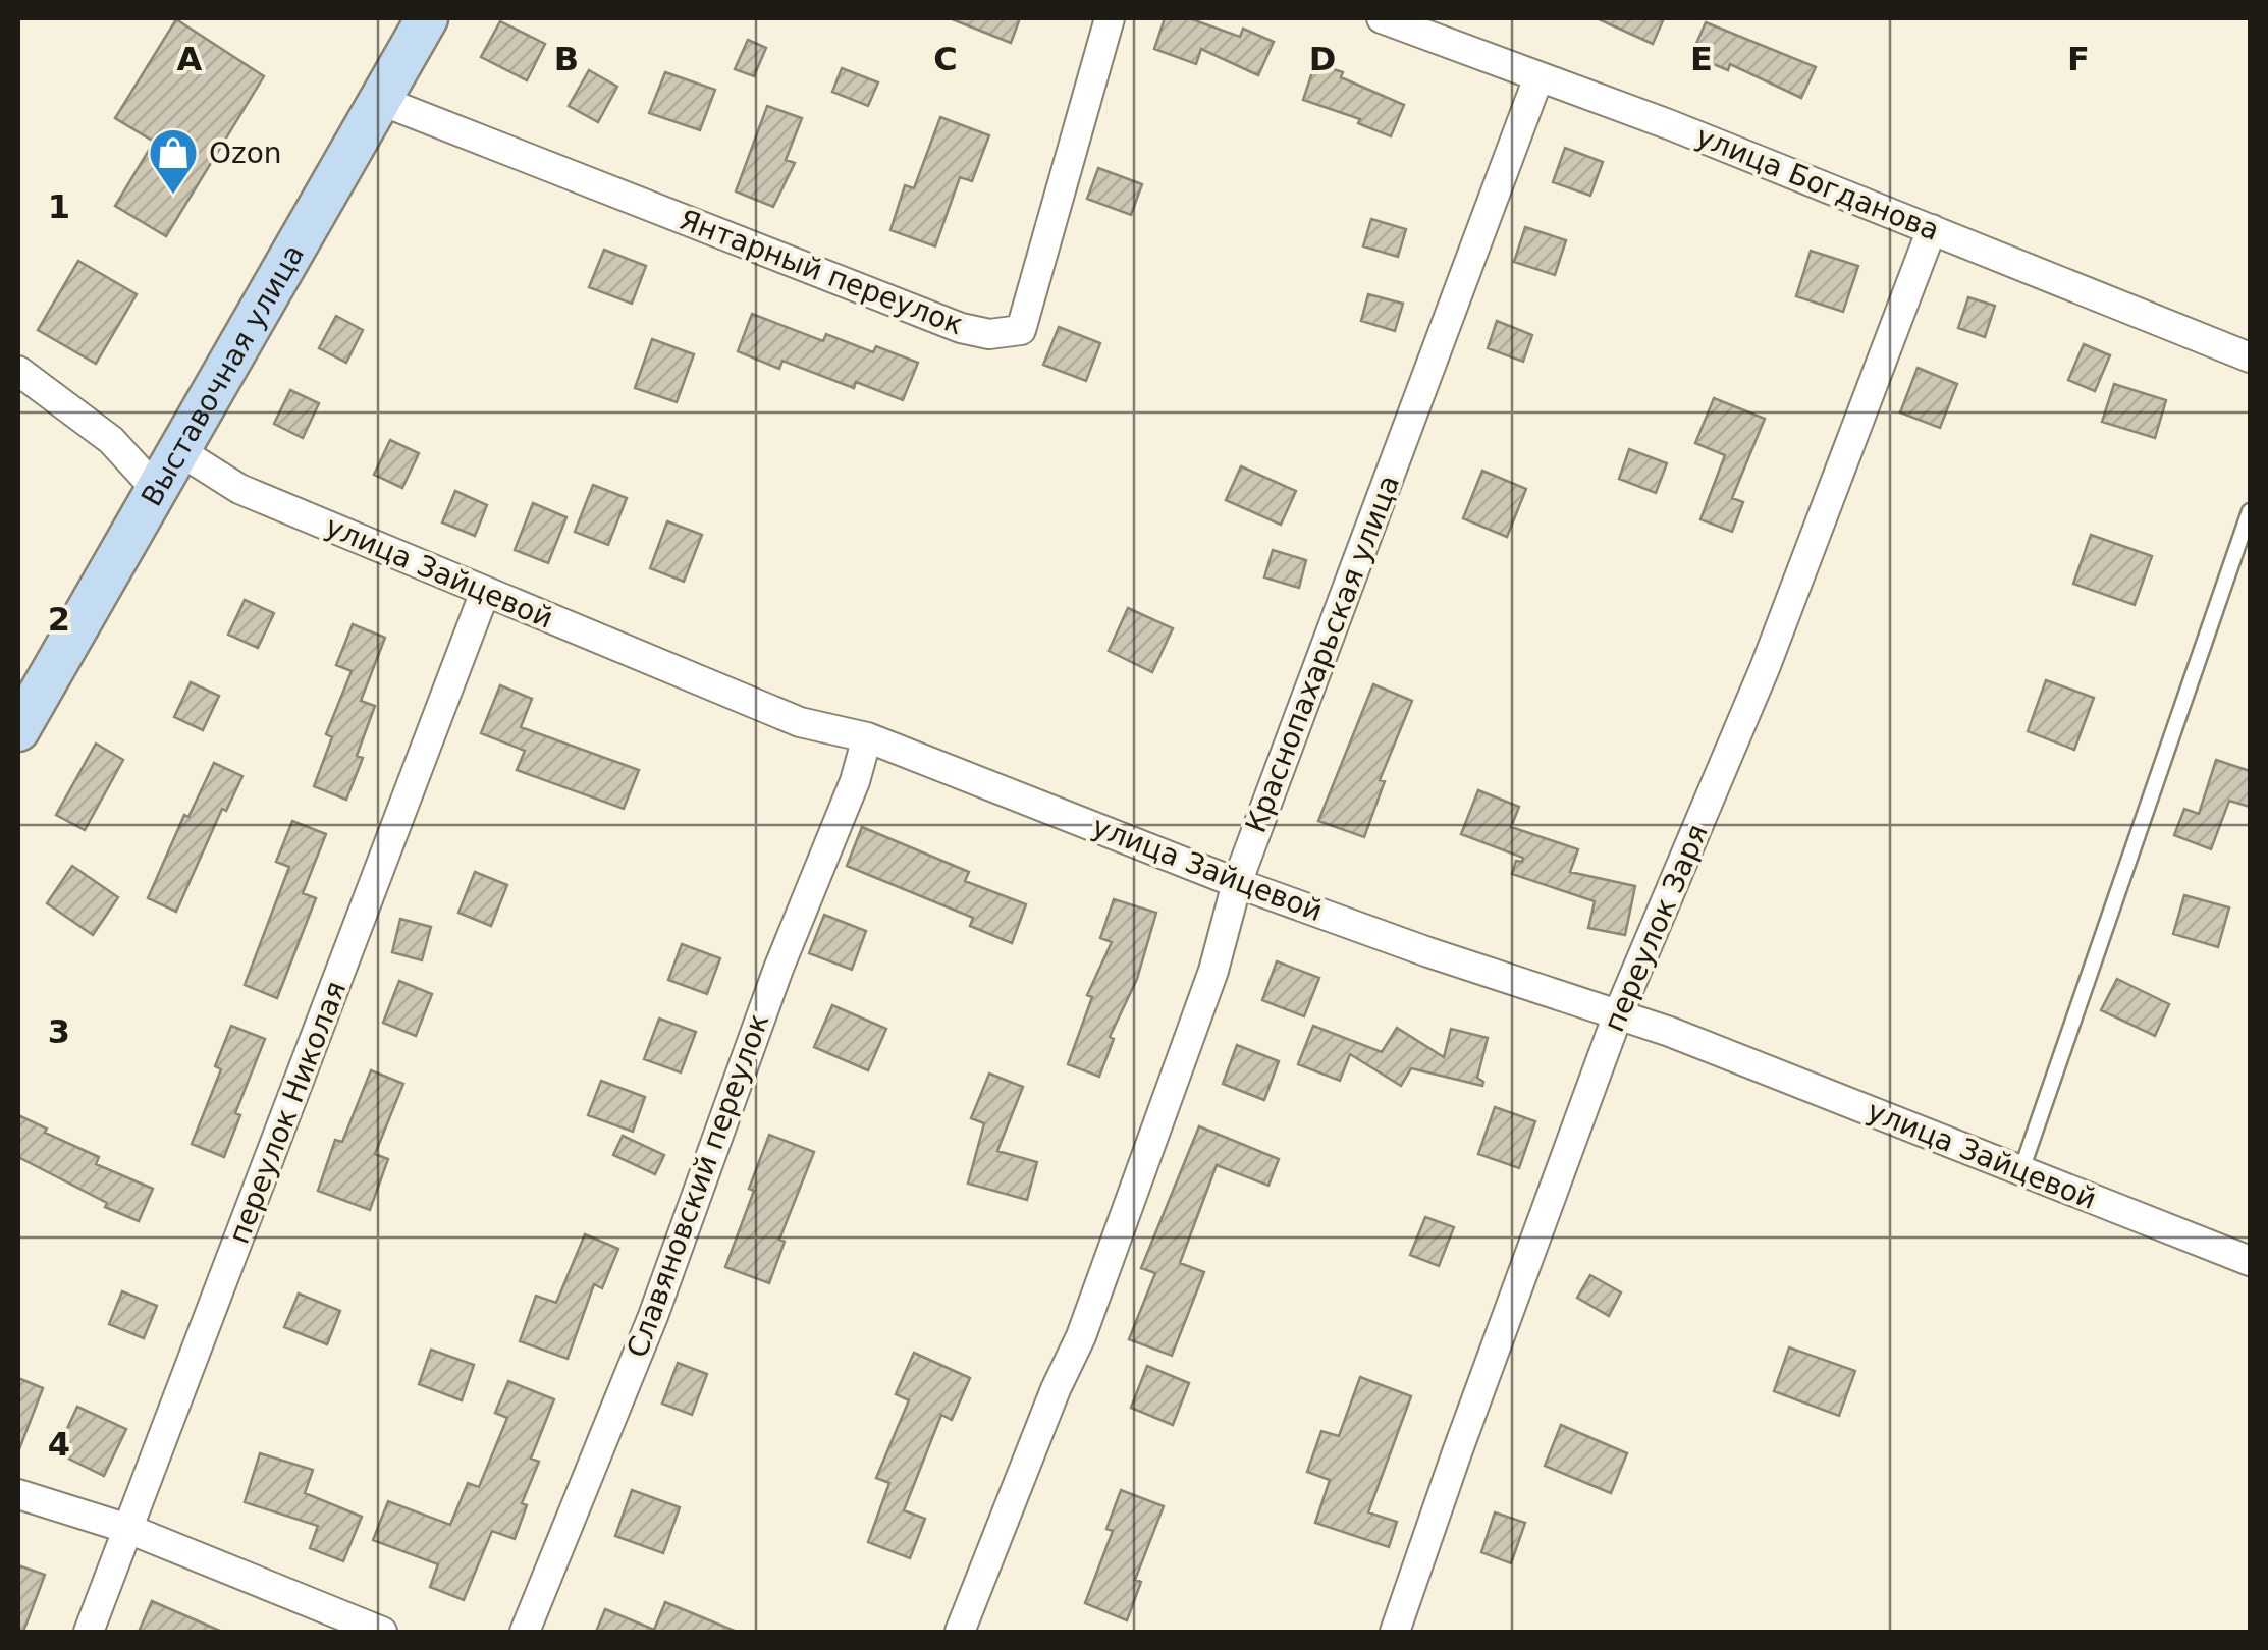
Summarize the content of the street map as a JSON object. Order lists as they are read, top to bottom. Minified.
{"streets":{"street":["улица Богданова","Янтарный переулок","Выставочная улица","улица Зайцевой","Краснопахарьская улица","переулок Заря","переулок Николая","Славяновский переулок"]},"crossings":[["улица Богданова","Краснопахарьская улица"],["улица Богданова","переулок Заря"],["Янтарный переулок","Выставочная улица"],["Выставочная улица","улица Зайцевой"],["улица Зайцевой","Краснопахарьская улица"],["улица Зайцевой","переулок Заря"],["улица Зайцевой","переулок Николая"],["улица Зайцевой","Славяновский переулок"]],"places":{"shop":["Ozon"]},"grid":{"columns":["A","B","C","D","E","F"],"rows":["1","2","3","4"]}}
